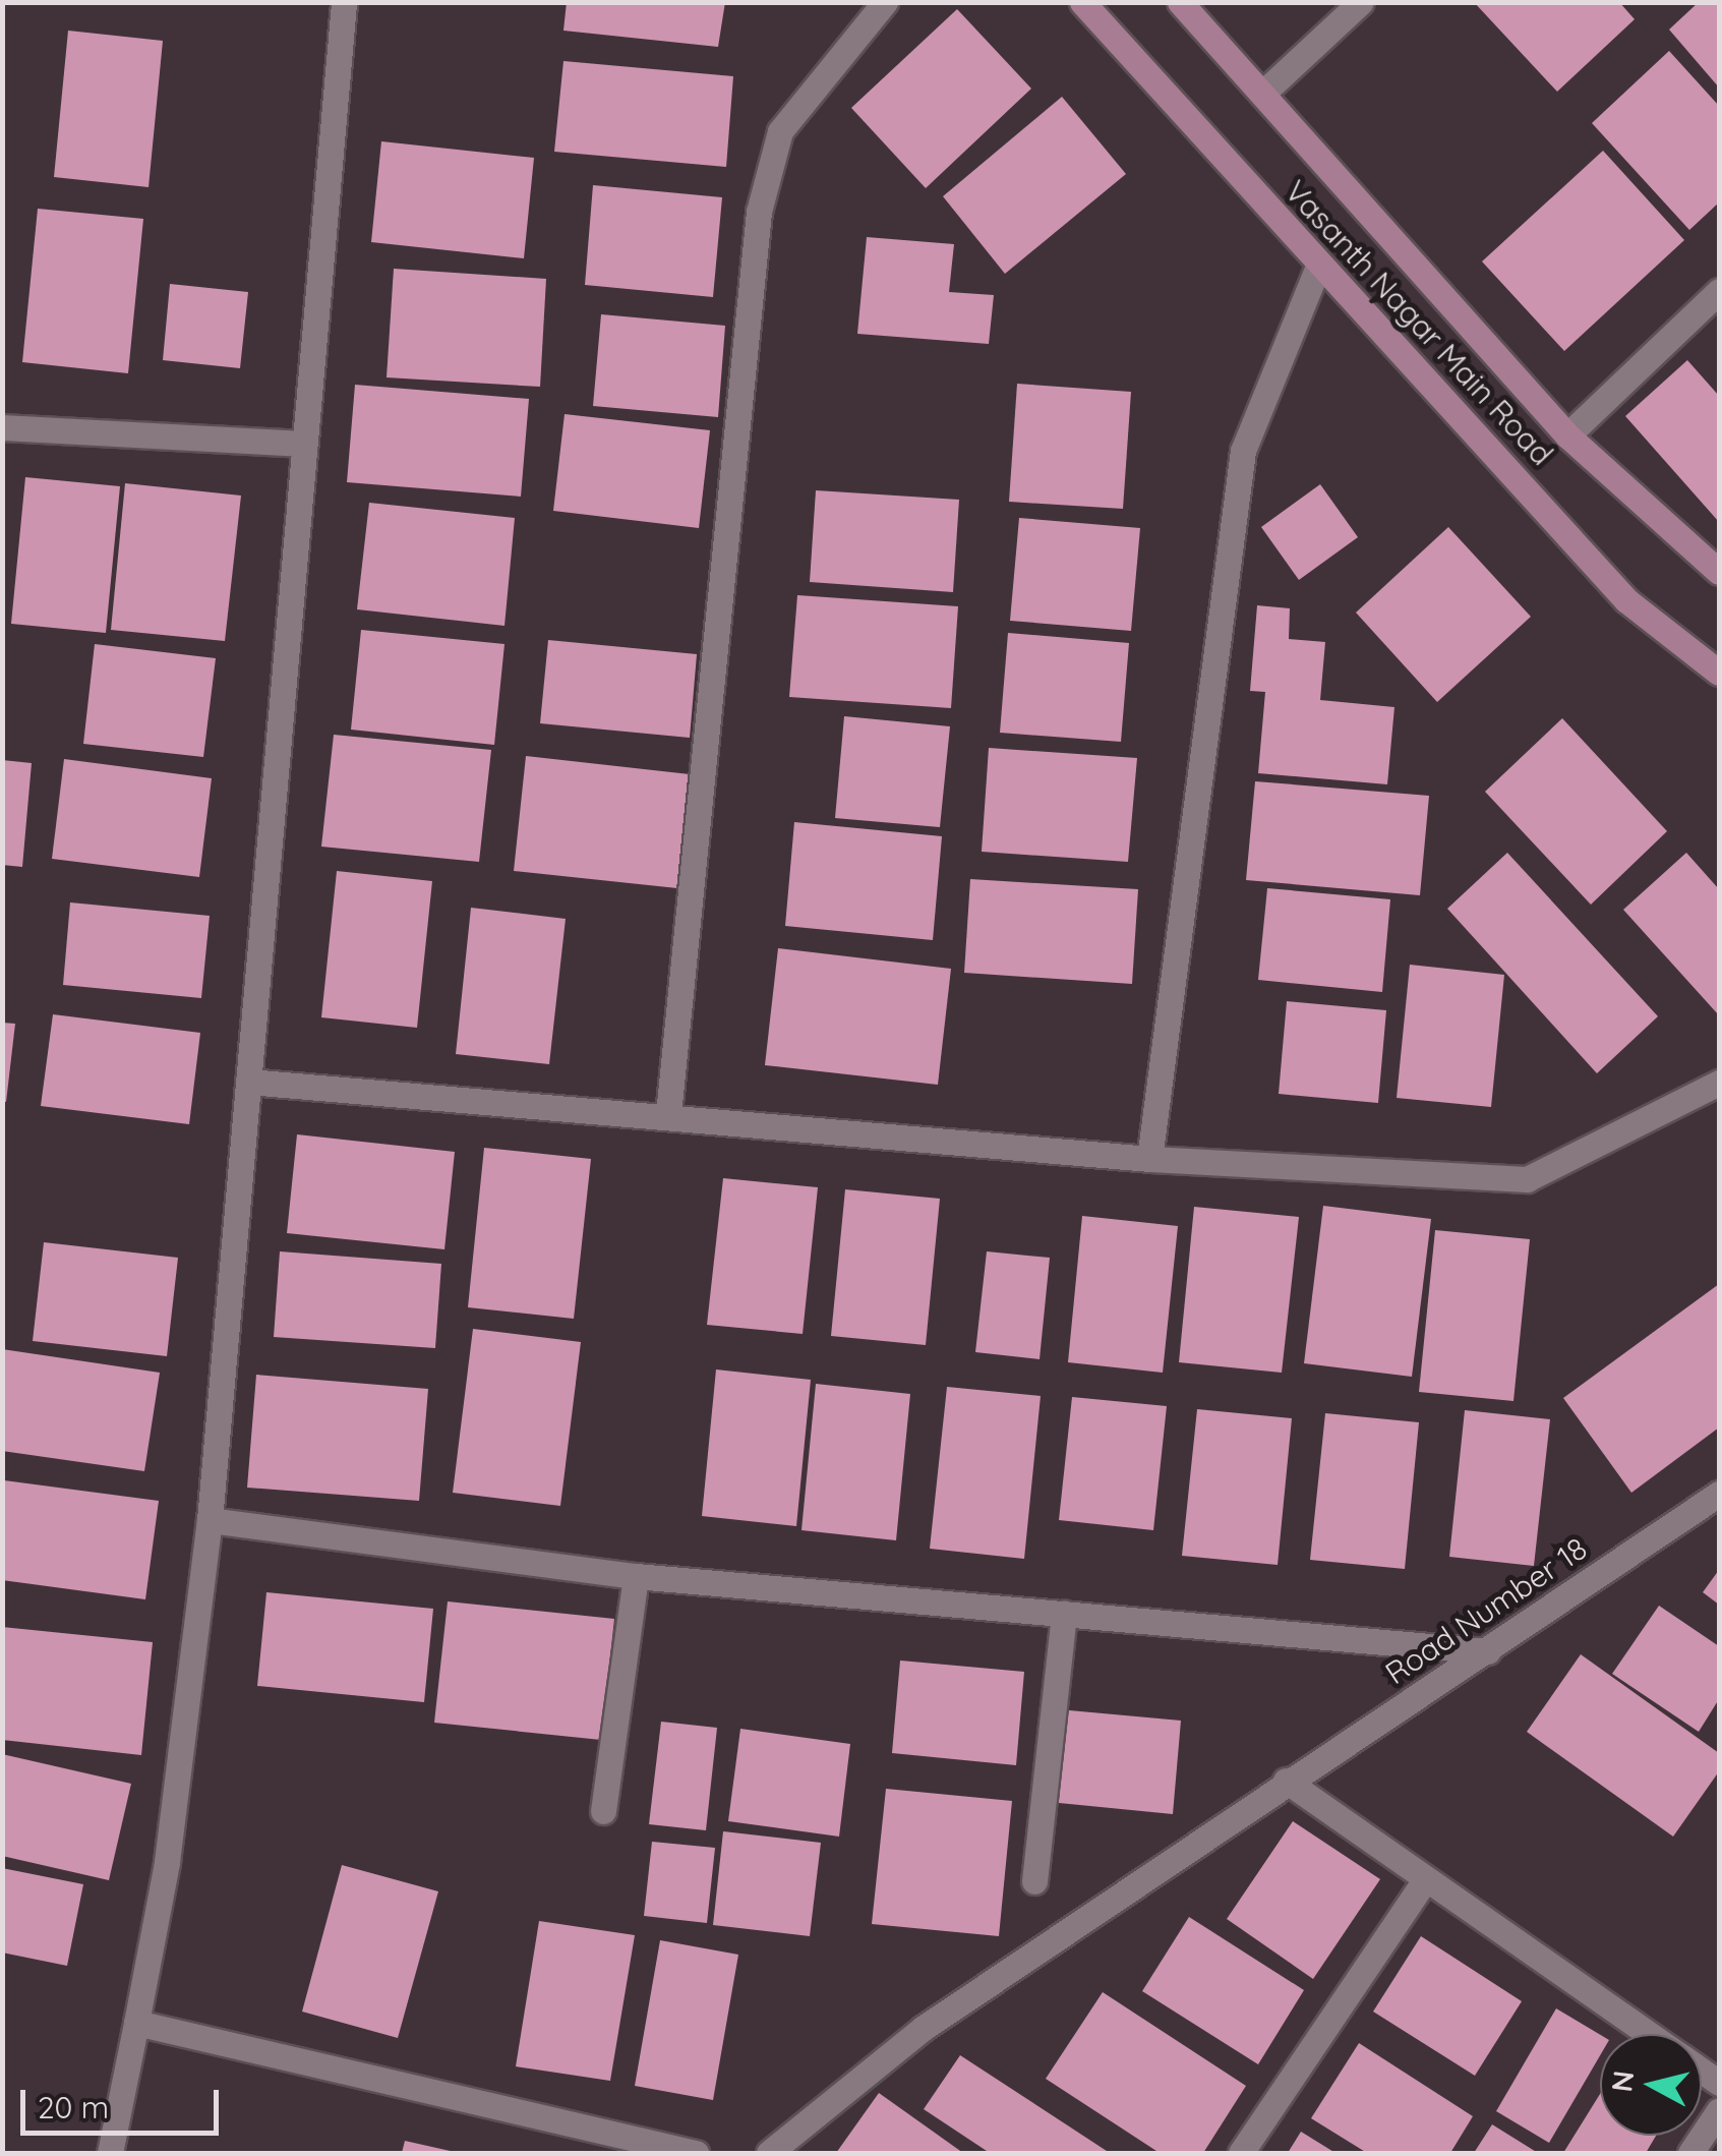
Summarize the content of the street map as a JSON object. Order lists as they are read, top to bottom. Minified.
{"streets":{"street":["Vasanth Nagar Main Road","Road Number 18"]},"scale_bar":"20 m","north":"left"}
